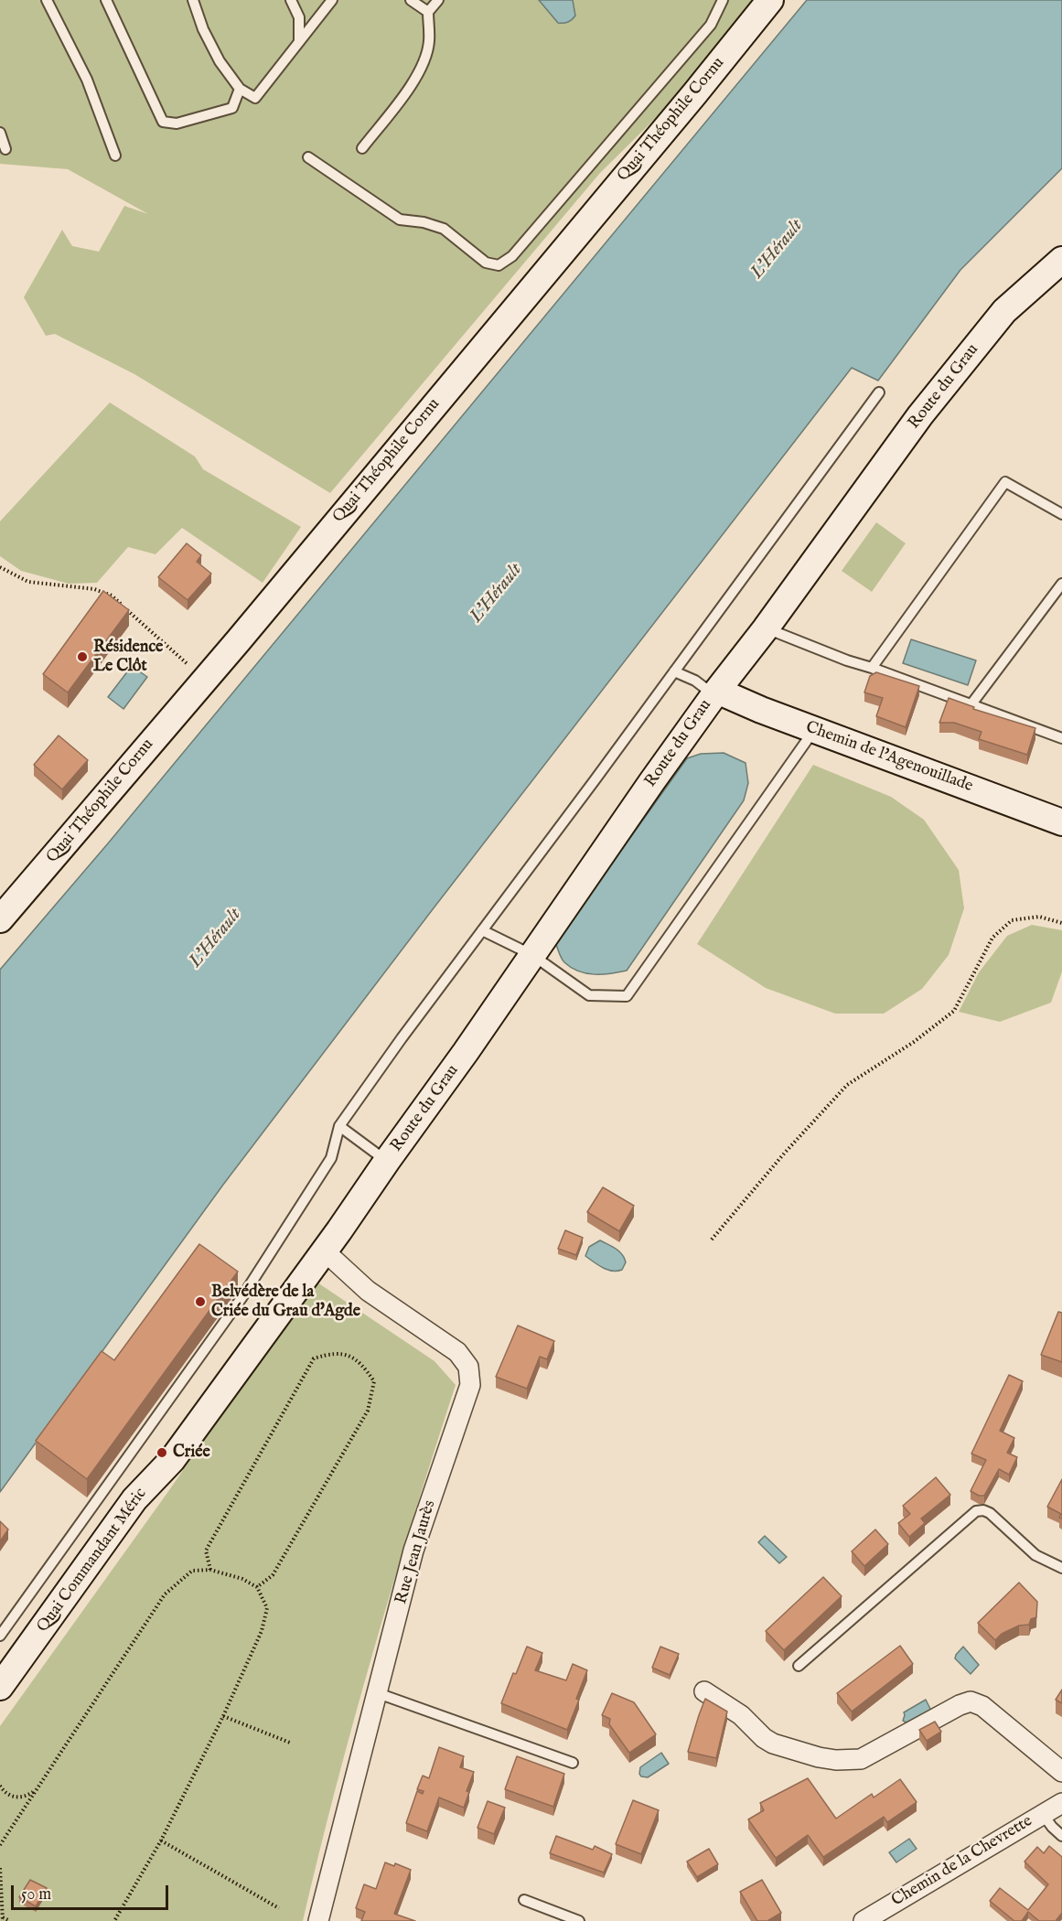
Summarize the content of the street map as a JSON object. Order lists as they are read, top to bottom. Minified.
{"streets":{"street":["Quai Théophile Cornu","Route du Grau","Chemin de l'Agenouillade","Rue Jean Jaurès","Quai Commandant Méric","Chemin de la Chevrette"]},"crossings":[["Route du Grau","Chemin de l'Agenouillade"],["Route du Grau","Rue Jean Jaurès"],["Route du Grau","Quai Commandant Méric"],["Rue Jean Jaurès","Quai Commandant Méric"]],"water":["L'Hérault"],"places":["Résidence Le Clôt","Belvédère de la Criée du Grau d'Agde","Criée"],"scale_bar":"50 m"}
